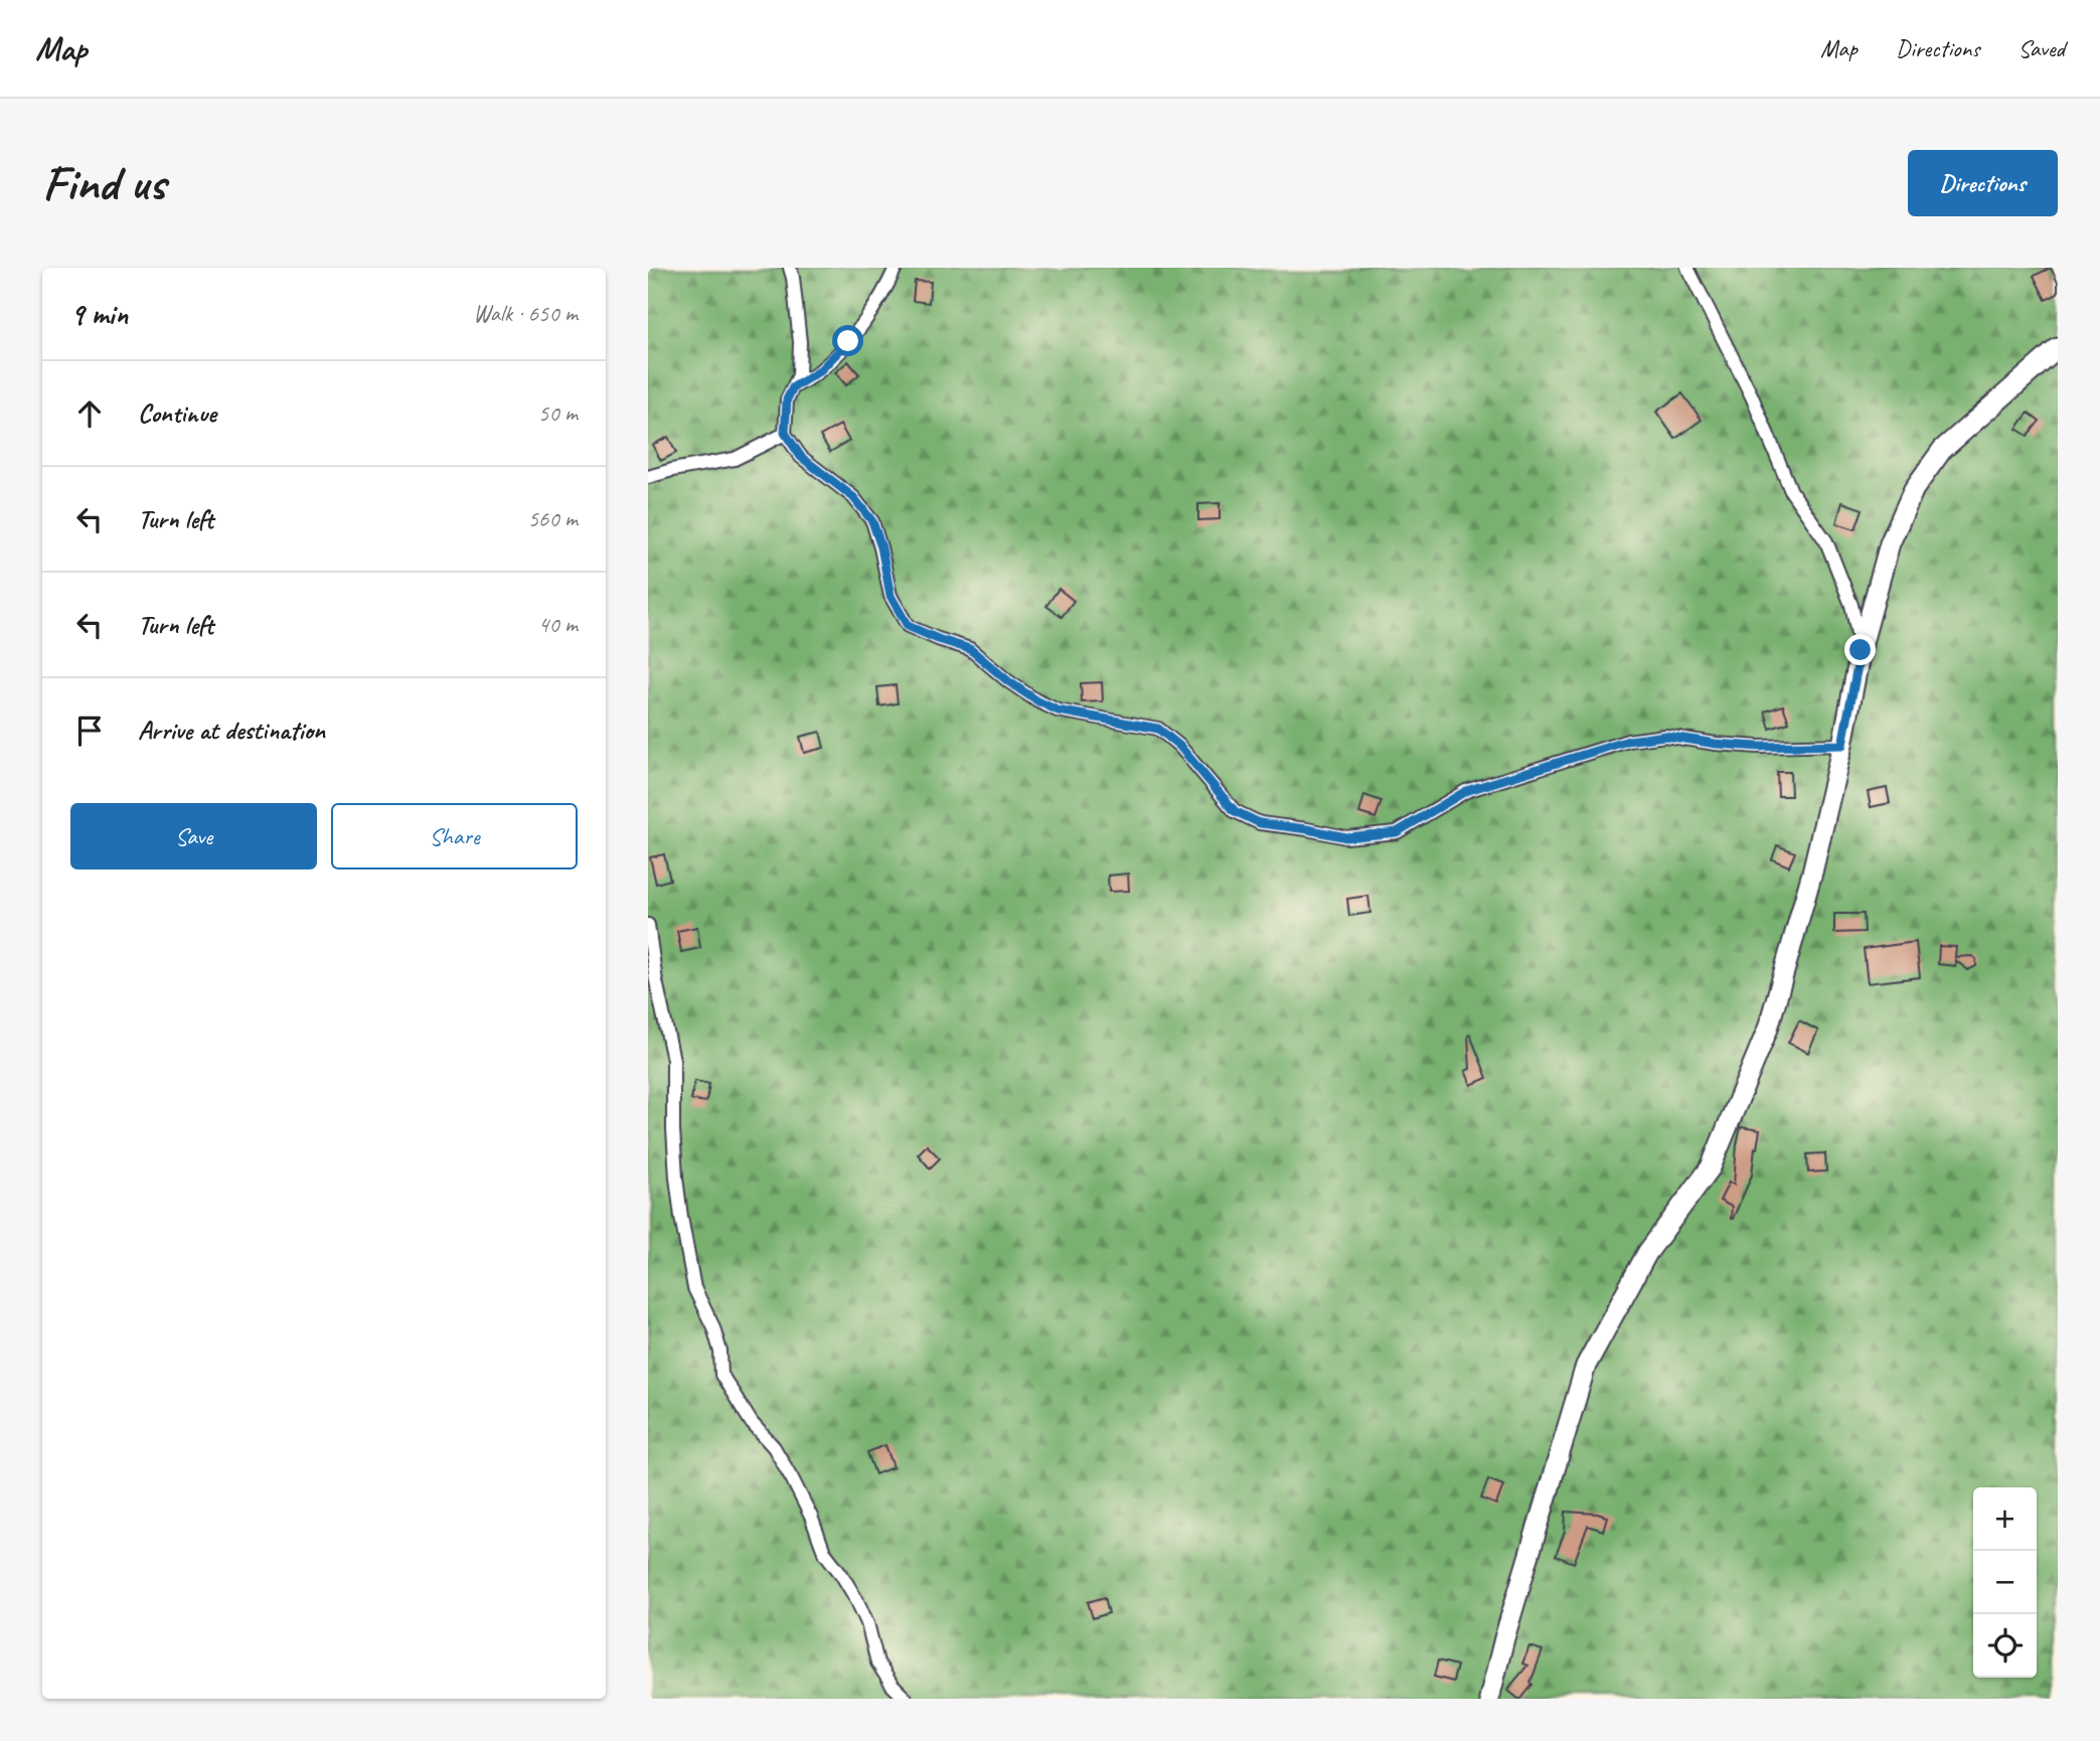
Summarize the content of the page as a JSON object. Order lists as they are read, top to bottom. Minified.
{"page":{"header":"Map","nav":["Map","Directions","Saved"],"buttons":["Directions",["Save","Share"]],"title":"Find us","heading":["9 min","Walk · 650 m"],"list":[["Continue","50 m"],["Turn left","560 m"],["Turn left","40 m"],"Arrive at destination"],"map_buttons":["+","−"]}}
